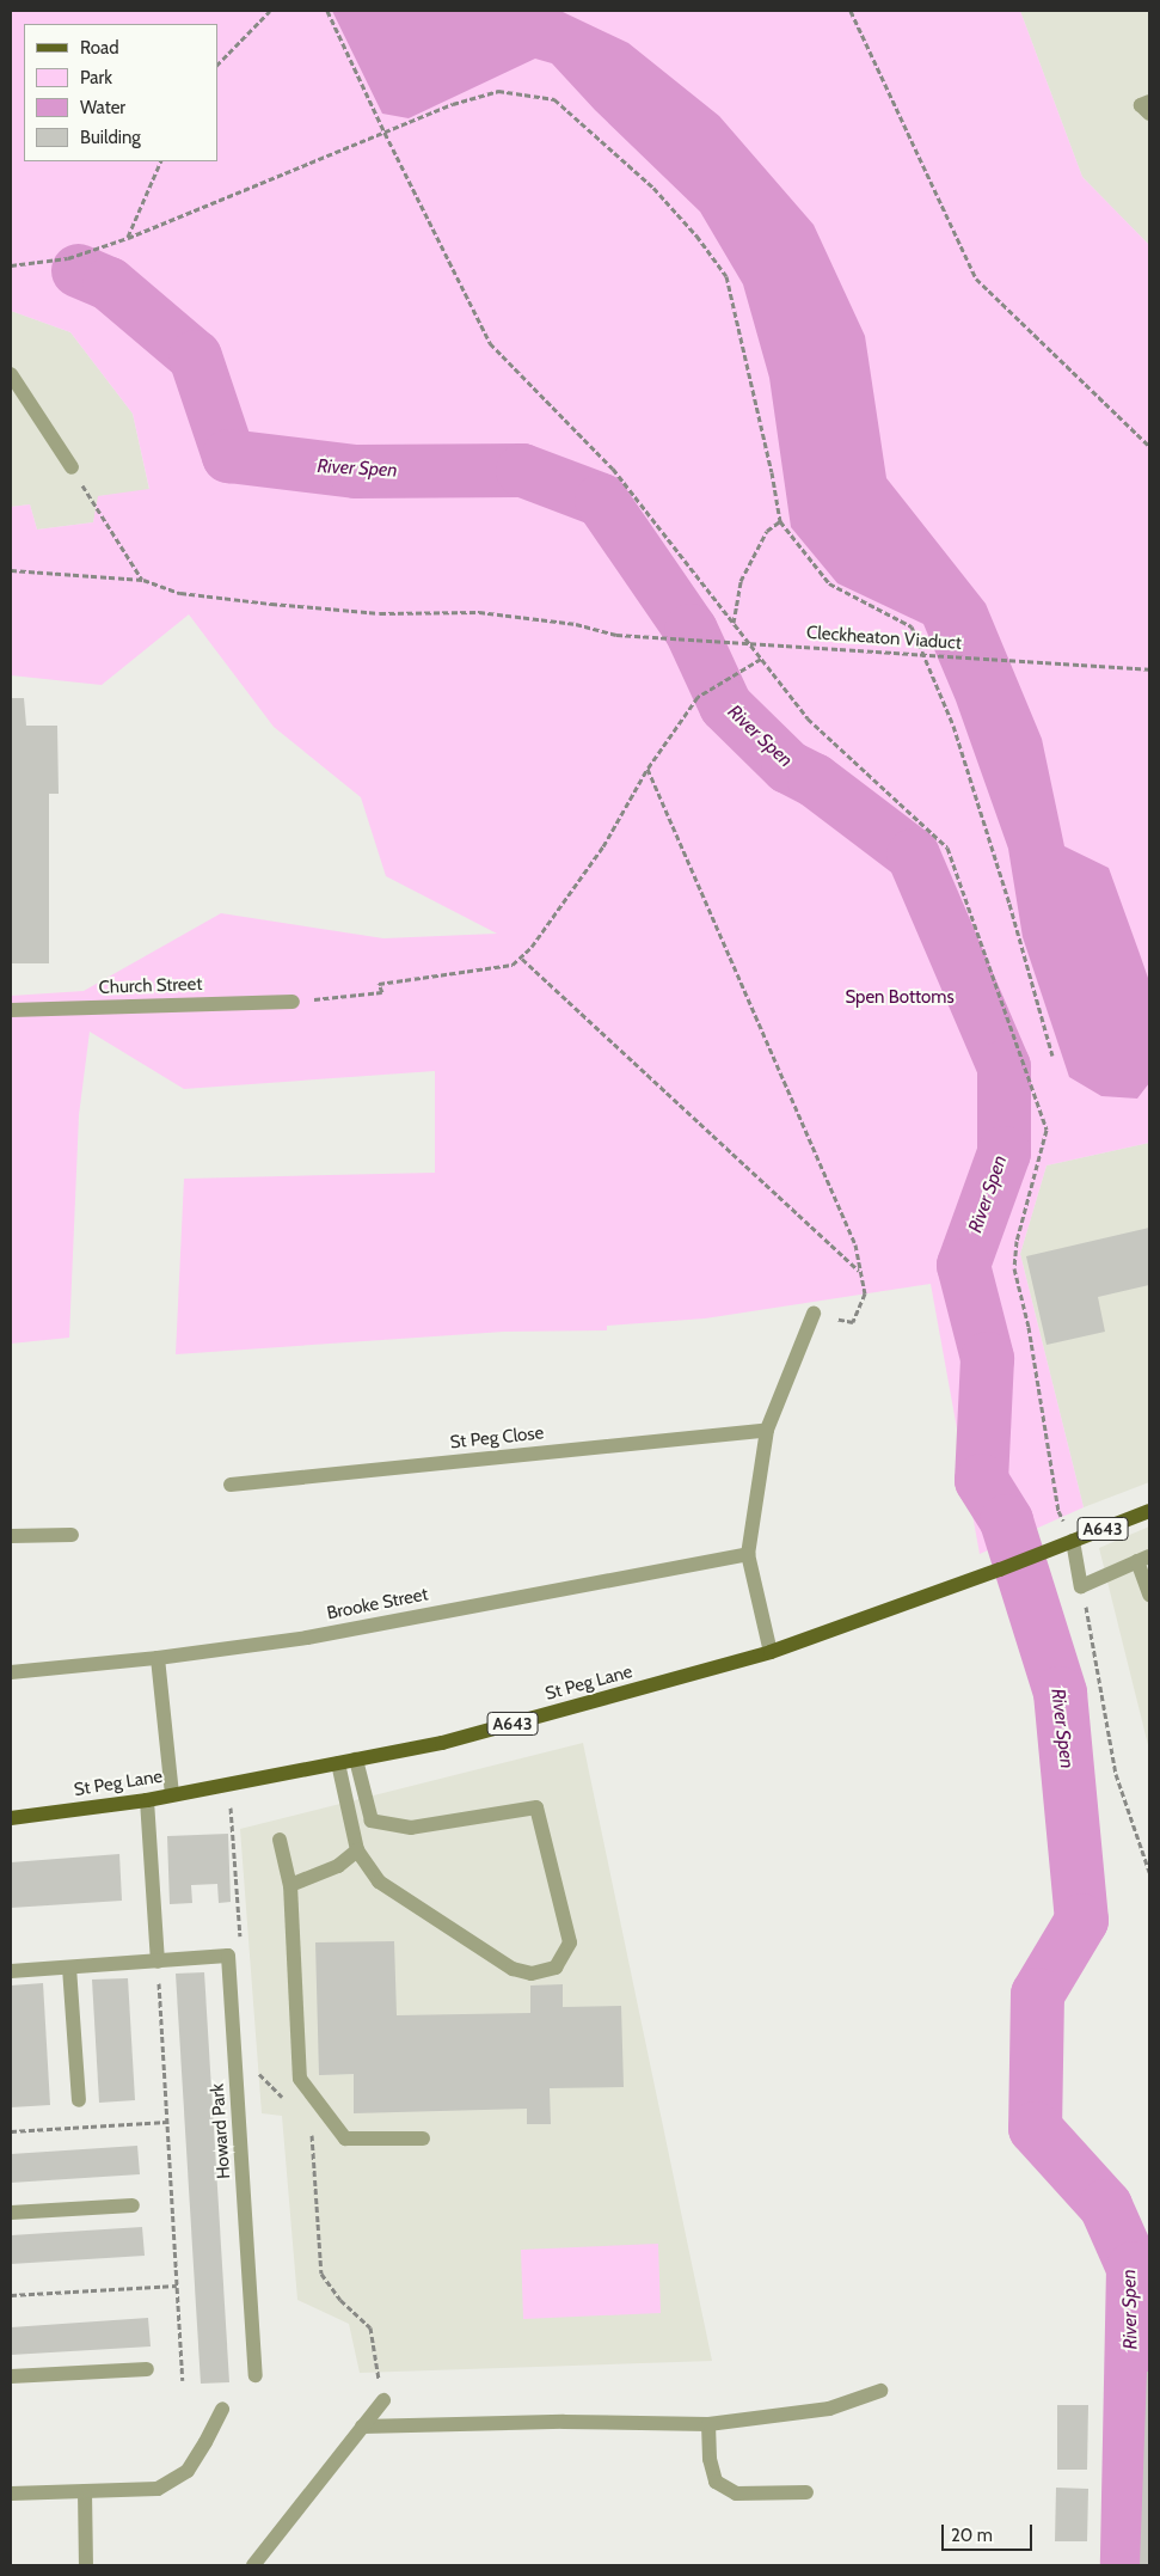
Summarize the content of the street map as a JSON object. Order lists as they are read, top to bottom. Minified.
{"streets":{"main road":["A643","St Peg Lane"],"street":["Church Street","St Peg Close","Brooke Street","Howard Park"],"path":["Cleckheaton Viaduct"]},"crossings":[["A643","St Peg Lane"]],"water":["River Spen"],"parks":["Spen Bottoms"],"legend":["Road","Park","Water","Building"],"scale_bar":"20 m"}
